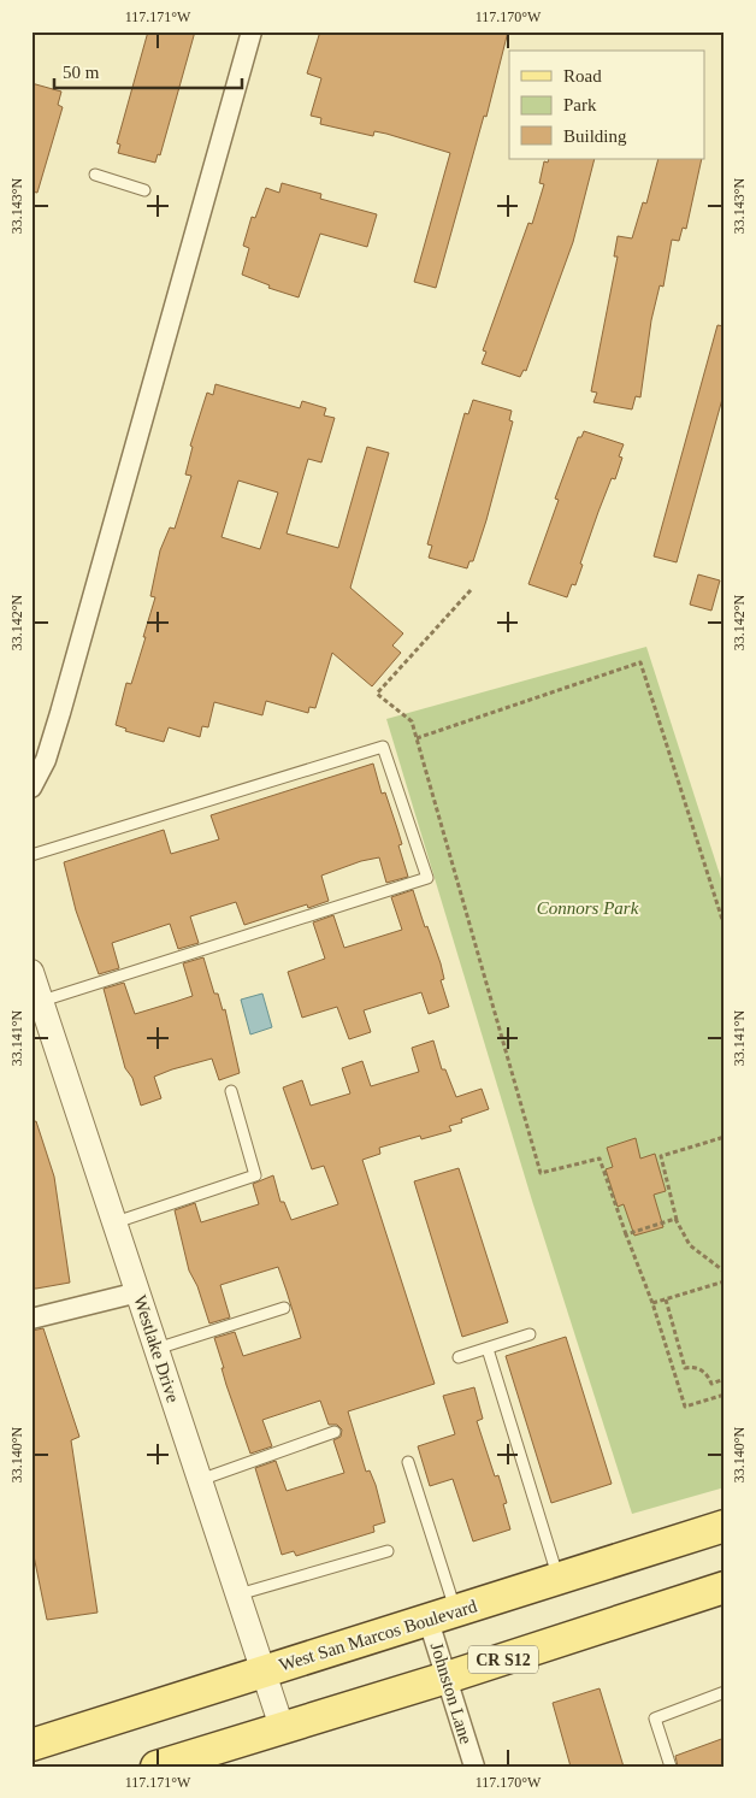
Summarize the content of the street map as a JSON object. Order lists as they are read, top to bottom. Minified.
{"streets":{"main road":["West San Marcos Boulevard","CR S12"],"street":["Westlake Drive","Johnston Lane"]},"crossings":[["Westlake Drive","West San Marcos Boulevard"],["Westlake Drive","CR S12"],["West San Marcos Boulevard","Johnston Lane"],["CR S12","Johnston Lane"]],"parks":["Connors Park"],"legend":["Road","Park","Building"],"scale_bar":"50 m","coordinates":["117.171°W","117.170°W","33.143°N","33.142°N","33.141°N","33.140°N"]}
